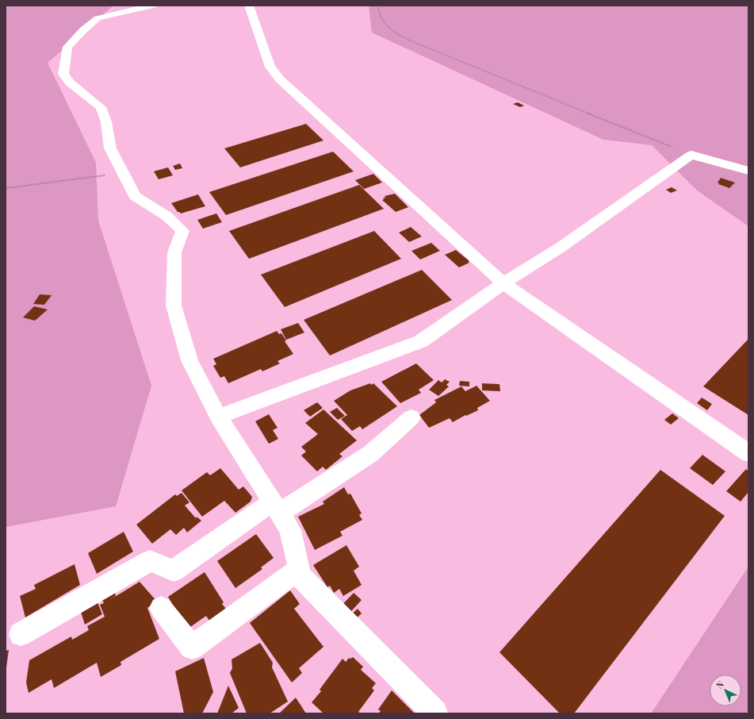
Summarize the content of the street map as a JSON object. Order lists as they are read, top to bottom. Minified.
{"north":"top left"}
